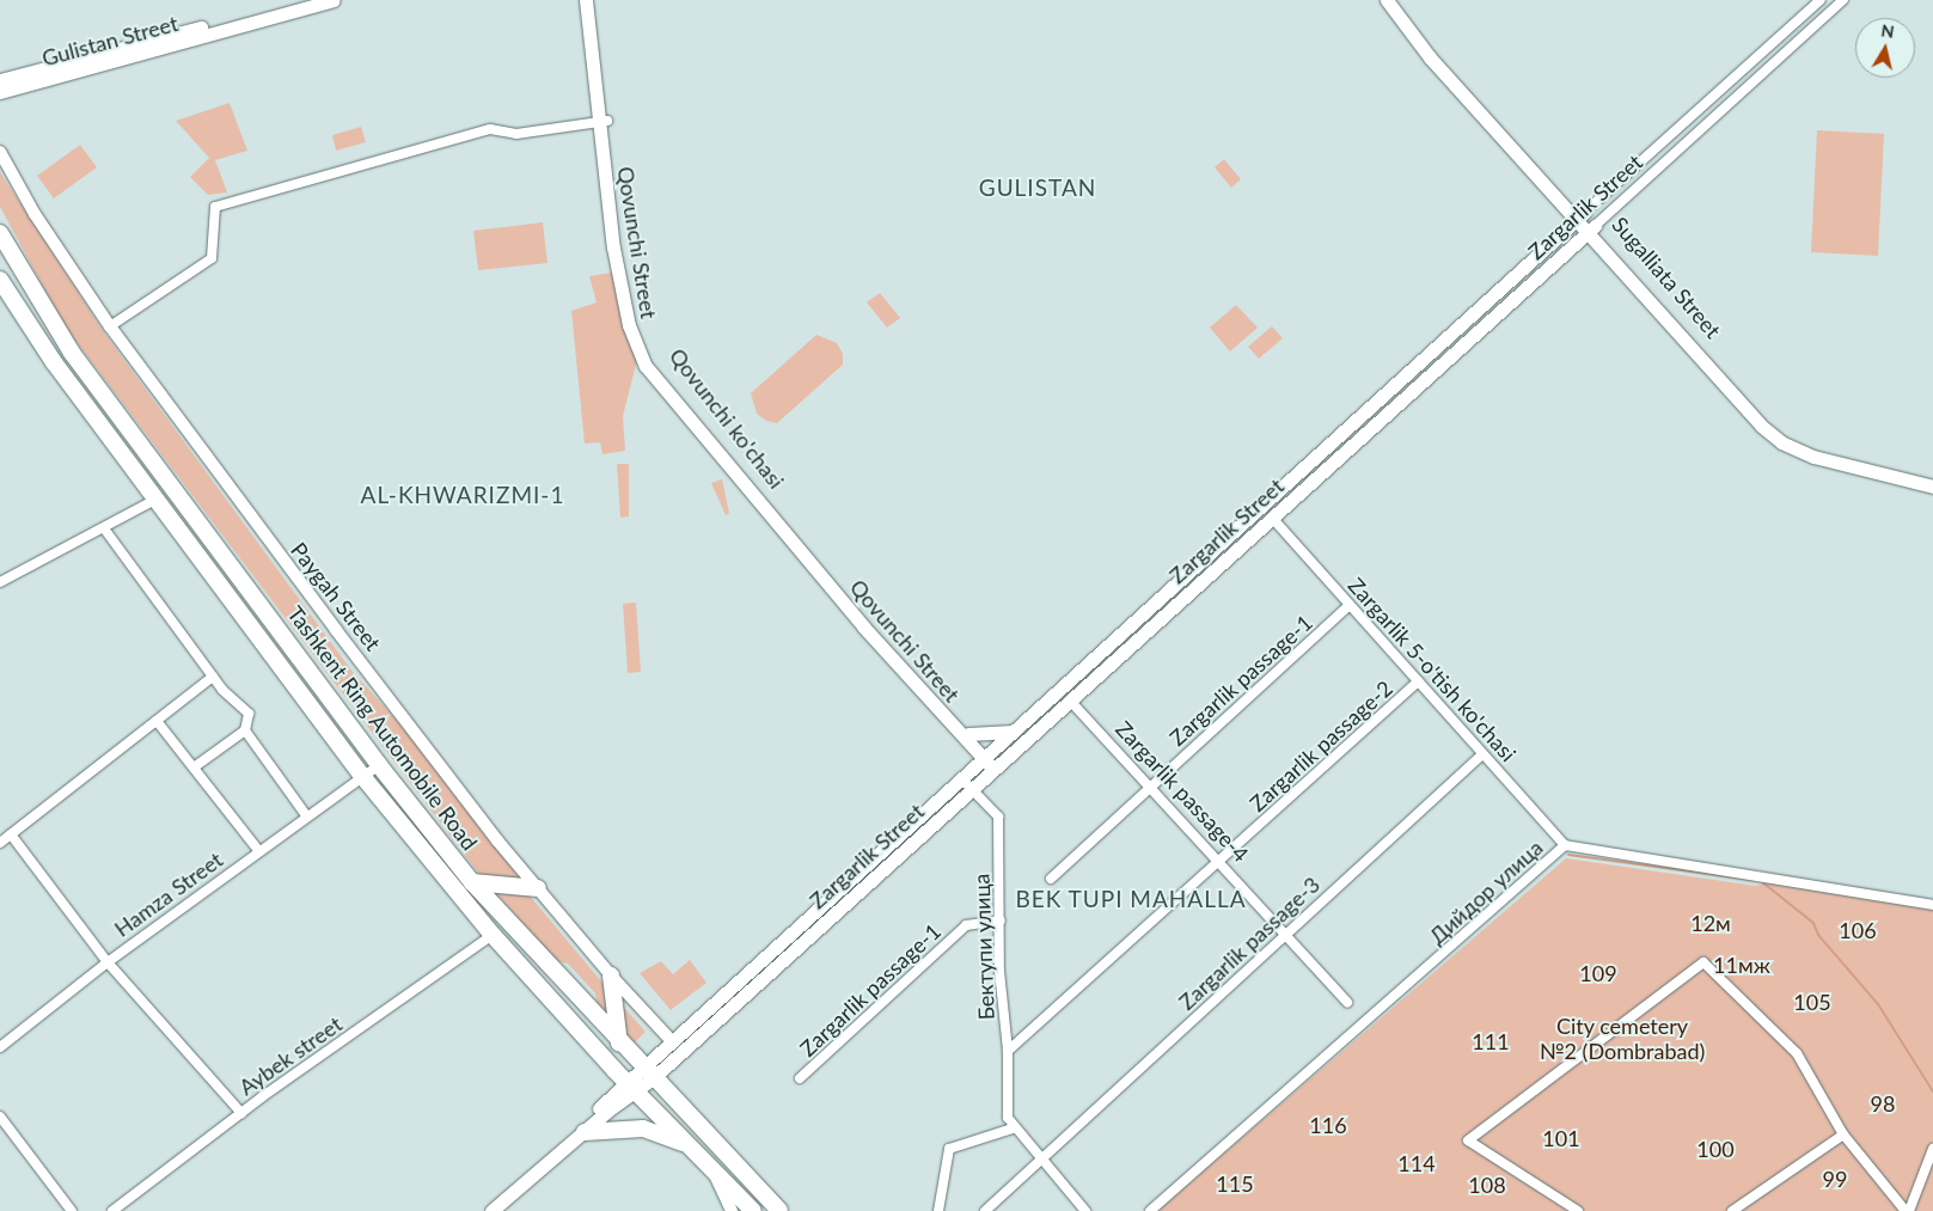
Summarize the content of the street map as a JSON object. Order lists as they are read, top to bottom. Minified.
{"streets":{"highway":["Tashkent Ring Automobile Road"],"main road":["Gulistan Street","Zargarlik Street","Qovunchi Street","Sugalliata Street","Qovunchi ko'chasi","Zargarlik passage-4"],"street":["Paygah Street","Zargarlik 5-o'tish ko'chasi","Zargarlik passage-1","Zargarlik passage-2","Дийдор улица","Hamza Street","Zargarlik passage-3","Бектупи улица","Aybek street"]},"crossings":[["Zargarlik Street","Qovunchi Street"],["Zargarlik Street","Sugalliata Street"],["Zargarlik Street","Qovunchi ko'chasi"],["Zargarlik Street","Paygah Street"],["Zargarlik Street","Zargarlik 5-o'tish ko'chasi"],["Zargarlik Street","Tashkent Ring Automobile Road"],["Zargarlik Street","Zargarlik passage-4"],["Zargarlik Street","Бектупи улица"],["Qovunchi Street","Qovunchi ko'chasi"],["Zargarlik 5-o'tish ko'chasi","Zargarlik passage-1"],["Zargarlik 5-o'tish ko'chasi","Zargarlik passage-2"],["Zargarlik 5-o'tish ko'chasi","Дийдор улица"],["Zargarlik 5-o'tish ko'chasi","Zargarlik passage-3"],["Zargarlik passage-1","Zargarlik passage-4"],["Zargarlik passage-1","Бектупи улица"],["Tashkent Ring Automobile Road","Hamza Street"],["Tashkent Ring Automobile Road","Aybek street"],["Zargarlik passage-2","Zargarlik passage-4"],["Zargarlik passage-2","Бектупи улица"],["Zargarlik passage-4","Zargarlik passage-3"]],"districts":["GULISTAN","AL-KHWARIZMI-1","BEK TUPI MAHALLA"],"parks":["12м","106","11мж","109","105","City cemetery №2 (Dombrabad)","111","98","116","101","100","114","99","115","108"],"north":"top"}
